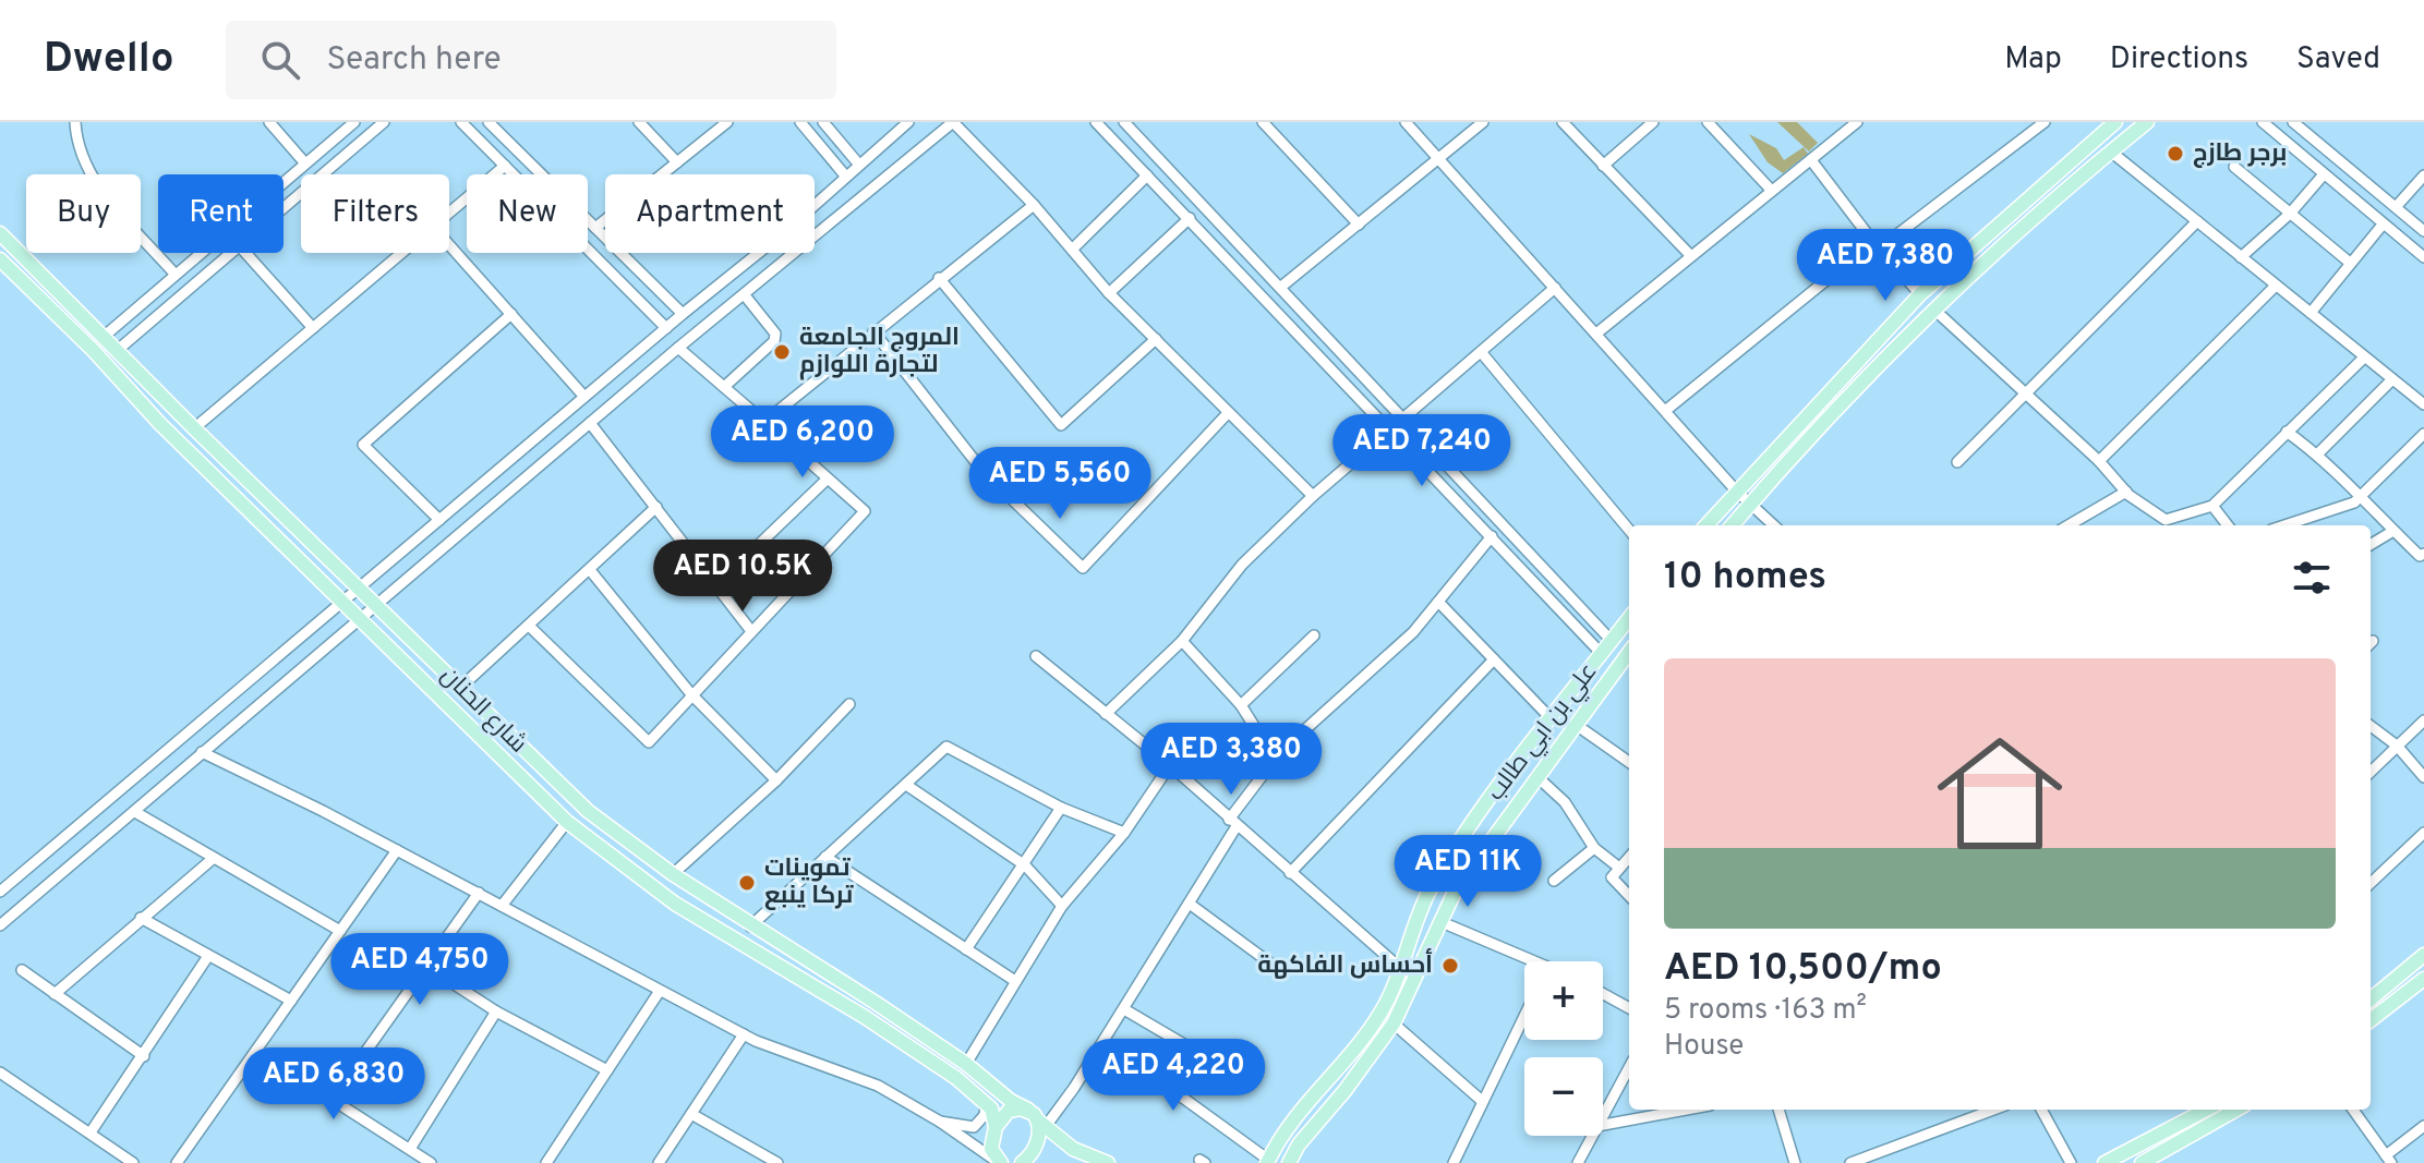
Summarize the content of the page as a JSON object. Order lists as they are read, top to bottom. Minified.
{"streets":{"main road":["شارع الحنان","علي بن ابي طالب"]},"places":["برجر طازج","المروج الجامعة لتجارة اللوازم","تموينات تركا ينبع","أحساس الفاكهة"],"page":{"header":"Dwello","search":"Search here","nav":["Map","Directions","Saved"],"chip":["Buy","Rent","Filters","New","Apartment"],"price":["AED 7,380","AED 6,200","AED 7,240","AED 5,560","AED 10.5K","AED 3,380","AED 11K","AED 4,750","AED 4,220","AED 6,830"],"heading":"10 homes","list":[{"name":"AED 10,500/mo","note":"5 rooms · 163 m² · House"}],"map_buttons":["+","−"]}}
